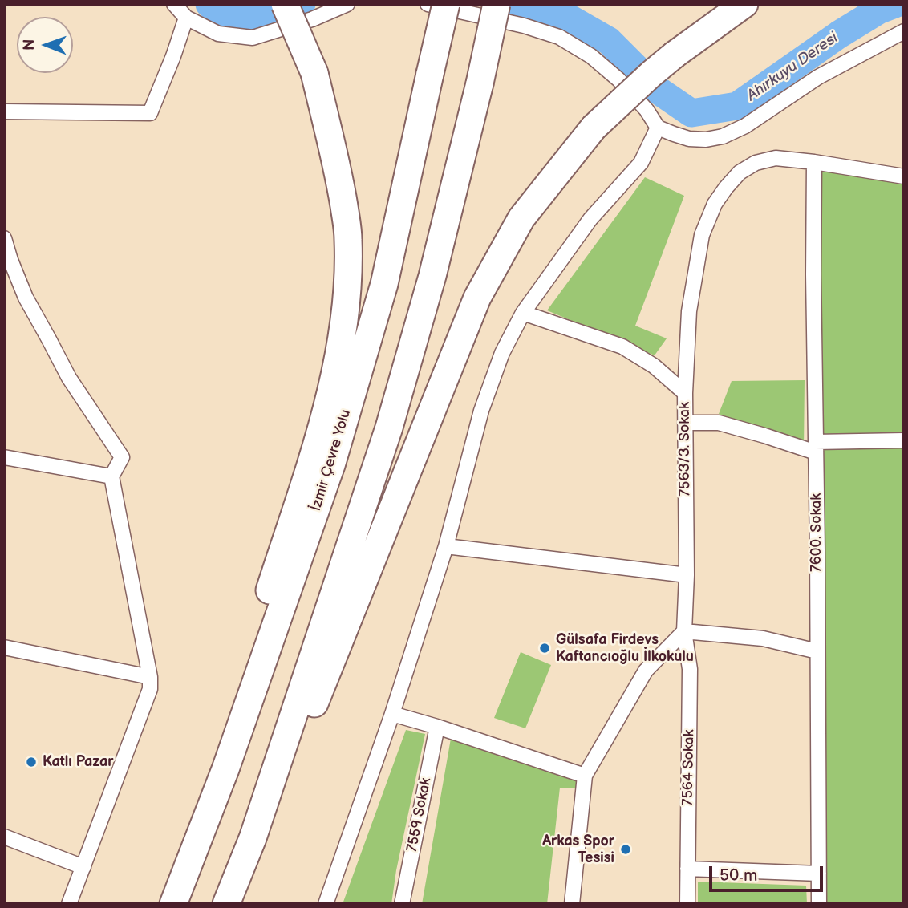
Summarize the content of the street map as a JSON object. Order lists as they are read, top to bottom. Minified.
{"streets":{"highway":["İzmir Çevre Yolu"],"street":["7563/3. Sokak","7600. Sokak","7564 Sokak","7559 Sokak"]},"crossings":[["7563/3. Sokak","7564 Sokak"]],"water":["Ahırkuyu Deresi"],"places":["Gülsafa Firdevs Kaftancıoğlu İlkokulu","Katlı Pazar","Arkas Spor Tesisi"],"scale_bar":"50 m","north":"left"}
